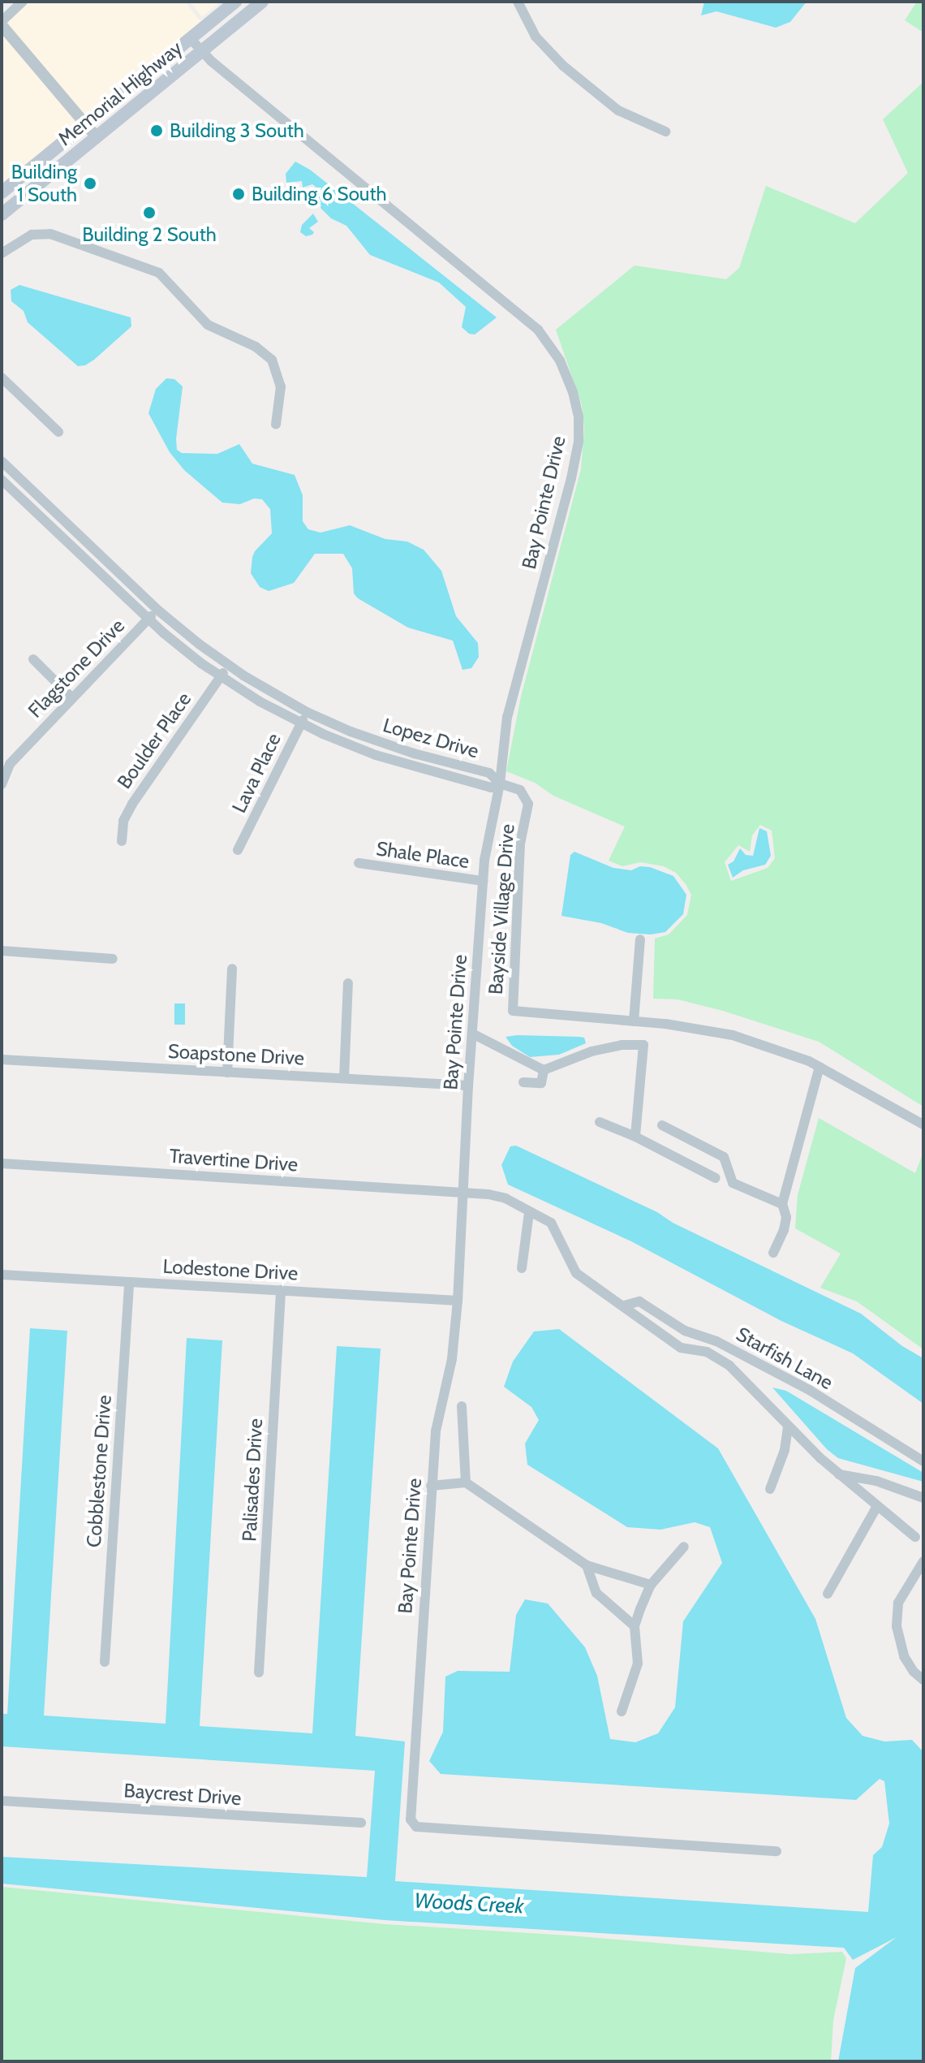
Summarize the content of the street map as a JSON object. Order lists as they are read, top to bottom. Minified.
{"streets":{"main road":["Memorial Highway"],"street":["Bay Pointe Drive","Flagstone Drive","Lopez Drive","Boulder Place","Lava Place","Shale Place","Bayside Village Drive","Soapstone Drive","Travertine Drive","Lodestone Drive","Starfish Lane","Cobblestone Drive","Palisades Drive","Baycrest Drive"]},"crossings":[["Memorial Highway","Bay Pointe Drive"],["Bay Pointe Drive","Lopez Drive"],["Bay Pointe Drive","Shale Place"],["Bay Pointe Drive","Bayside Village Drive"],["Bay Pointe Drive","Soapstone Drive"],["Bay Pointe Drive","Travertine Drive"],["Bay Pointe Drive","Lodestone Drive"],["Flagstone Drive","Lopez Drive"],["Lopez Drive","Boulder Place"],["Lopez Drive","Lava Place"],["Lopez Drive","Bayside Village Drive"],["Travertine Drive","Starfish Lane"],["Lodestone Drive","Cobblestone Drive"],["Lodestone Drive","Palisades Drive"]],"water":["Woods Creek"],"places":["Building 3 South","Building 1 South","Building 6 South","Building 2 South"]}
